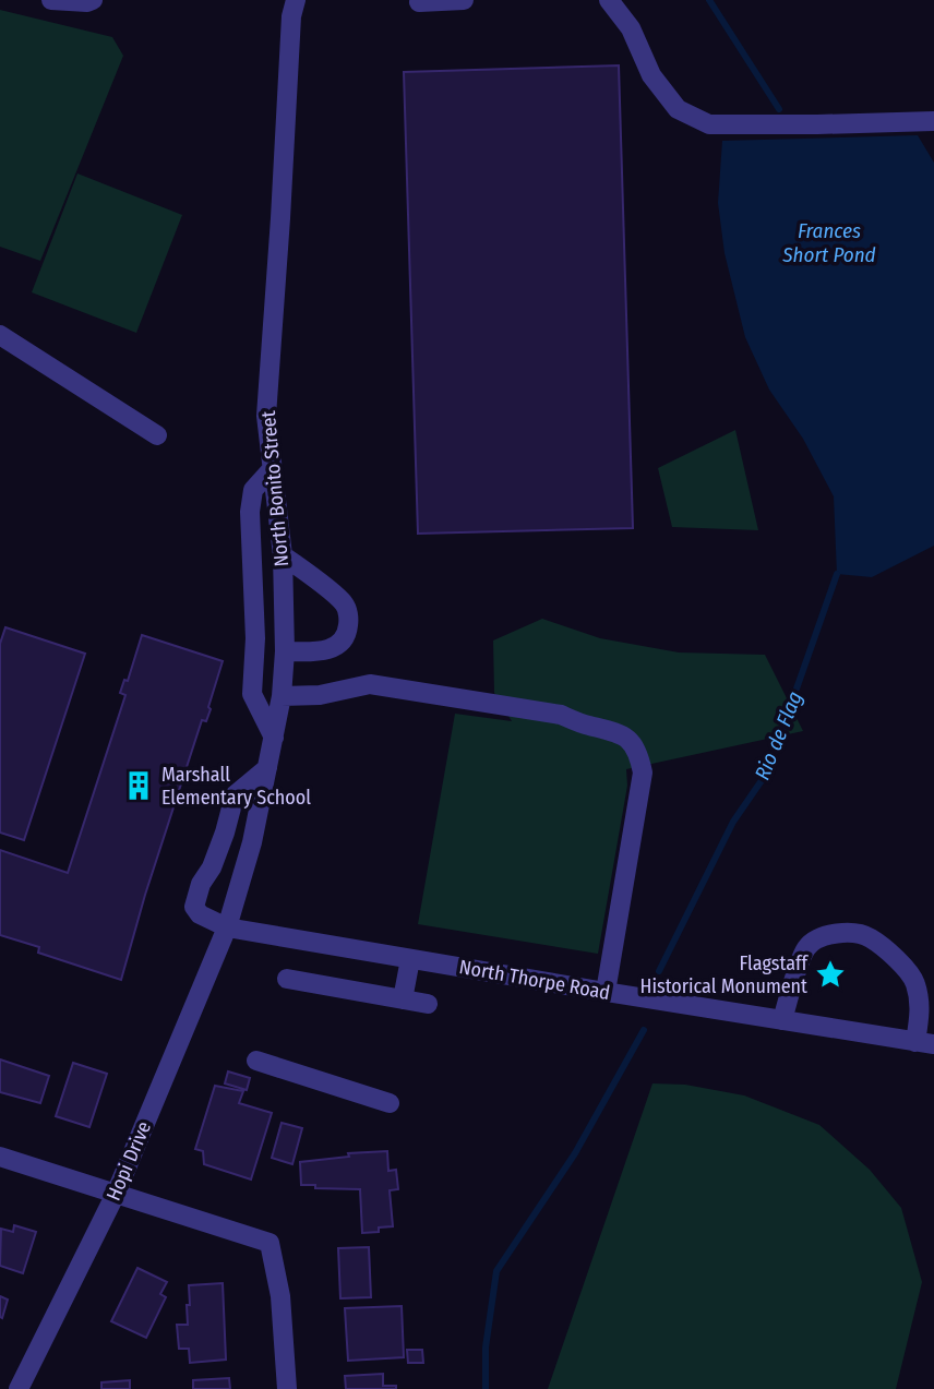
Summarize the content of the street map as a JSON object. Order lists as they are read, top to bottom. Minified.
{"streets":{"street":["North Bonito Street","North Thorpe Road","Hopi Drive"]},"crossings":[["North Bonito Street","North Thorpe Road"],["North Bonito Street","Hopi Drive"],["North Thorpe Road","Hopi Drive"]],"water":["Frances Short Pond","Rio de Flag"],"places":{"building":["Marshall Elementary School"],"place":["Flagstaff Historical Monument"]}}
